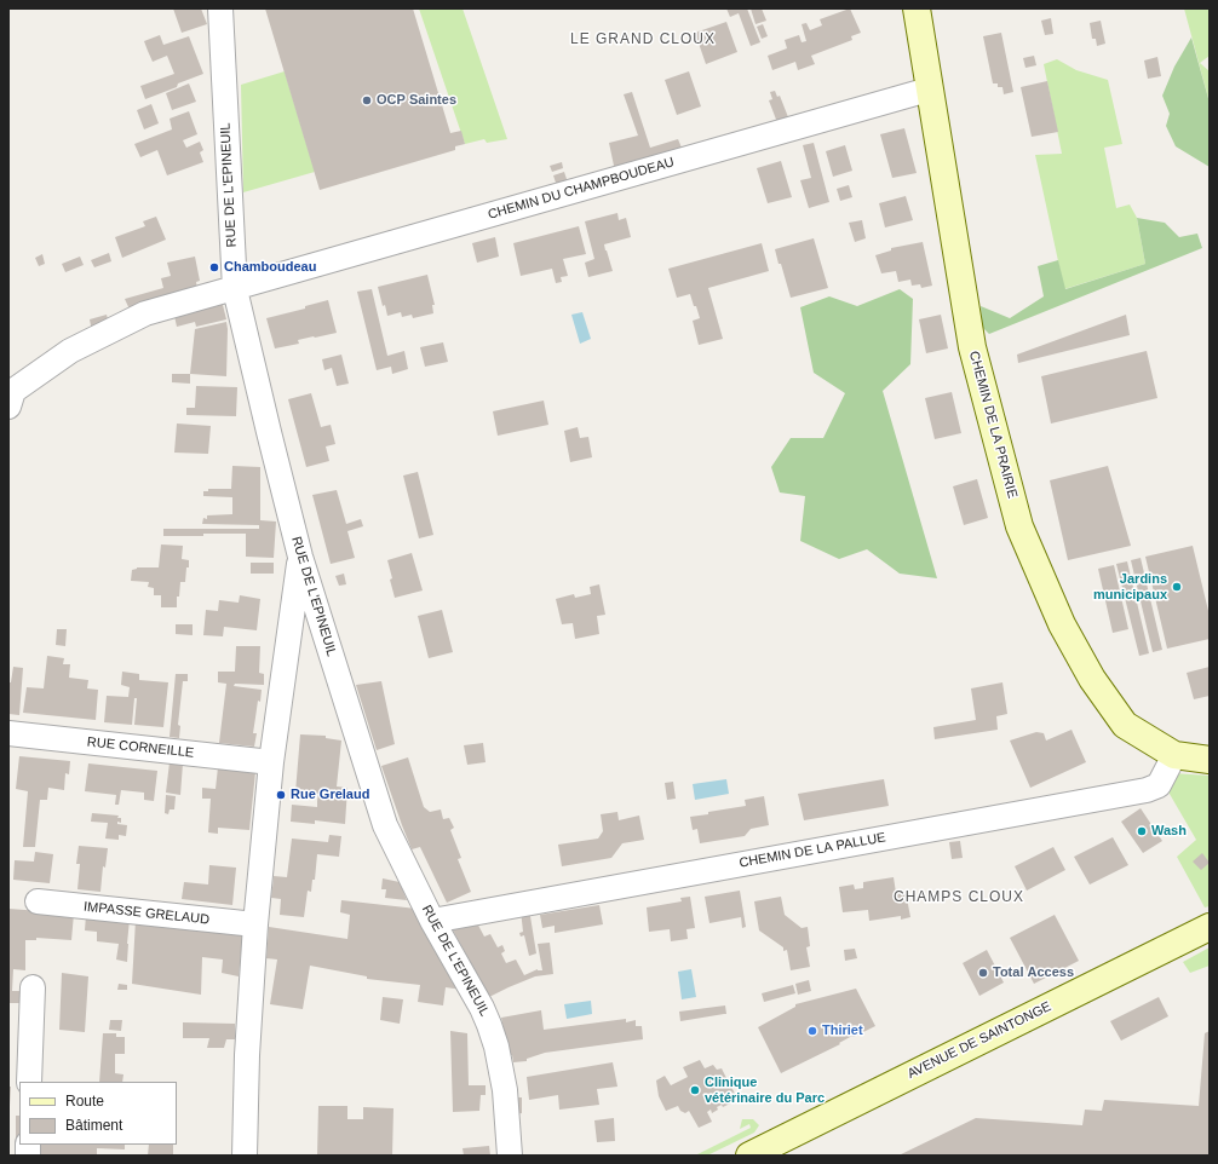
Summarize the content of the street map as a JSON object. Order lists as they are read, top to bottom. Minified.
{"streets":{"street":["RUE DE L'EPINEUIL","CHEMIN DU CHAMPBOUDEAU","CHEMIN DE LA PRAIRIE","RUE CORNEILLE","CHEMIN DE LA PALLUE","IMPASSE GRELAUD","AVENUE DE SAINTONGE"]},"crossings":[["RUE DE L'EPINEUIL","CHEMIN DU CHAMPBOUDEAU"],["RUE DE L'EPINEUIL","CHEMIN DE LA PALLUE"],["CHEMIN DU CHAMPBOUDEAU","CHEMIN DE LA PRAIRIE"],["CHEMIN DE LA PRAIRIE","CHEMIN DE LA PALLUE"]],"districts":["LE GRAND CLOUX","CHAMPS CLOUX"],"places":["OCP Saintes","Chamboudeau","Jardins municipaux","Rue Grelaud","Wash","Total Access","Thiriet","Clinique vétérinaire du Parc"],"legend":["Route","Bâtiment"]}
